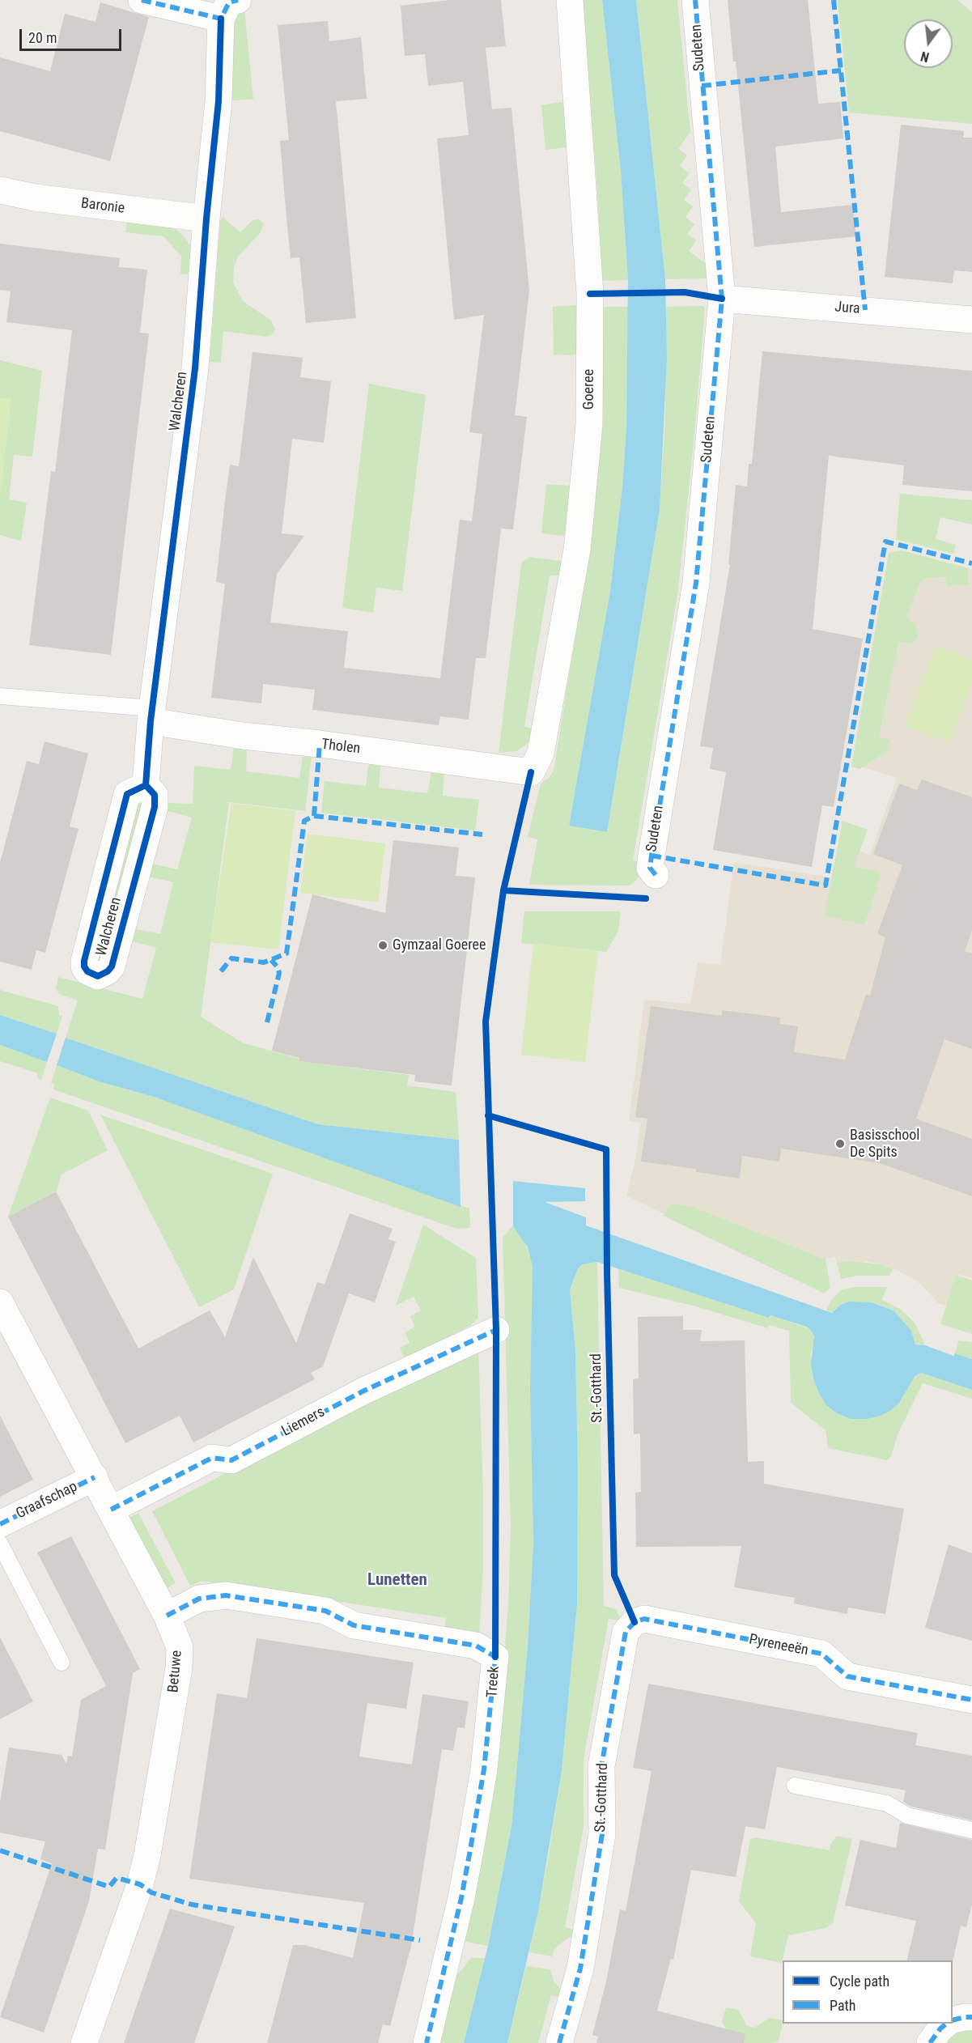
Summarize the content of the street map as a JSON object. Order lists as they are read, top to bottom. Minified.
{"streets":{"street":["Sudeten","Baronie","Jura","Goeree","Walcheren","Tholen","St.-Gotthard","Liemers","Graafschap","Pyreneeën","Betuwe","Treek"]},"crossings":[["Sudeten","Jura"],["Baronie","Walcheren"],["Goeree","Tholen"],["Walcheren","Tholen"],["St.-Gotthard","Pyreneeën"],["Liemers","Betuwe"],["Graafschap","Betuwe"],["Betuwe","Treek"]],"districts":["Lunetten"],"places":["Gymzaal Goeree","Basisschool De Spits"],"legend":["Cycle path","Path"],"scale_bar":"20 m","north":"bottom"}
